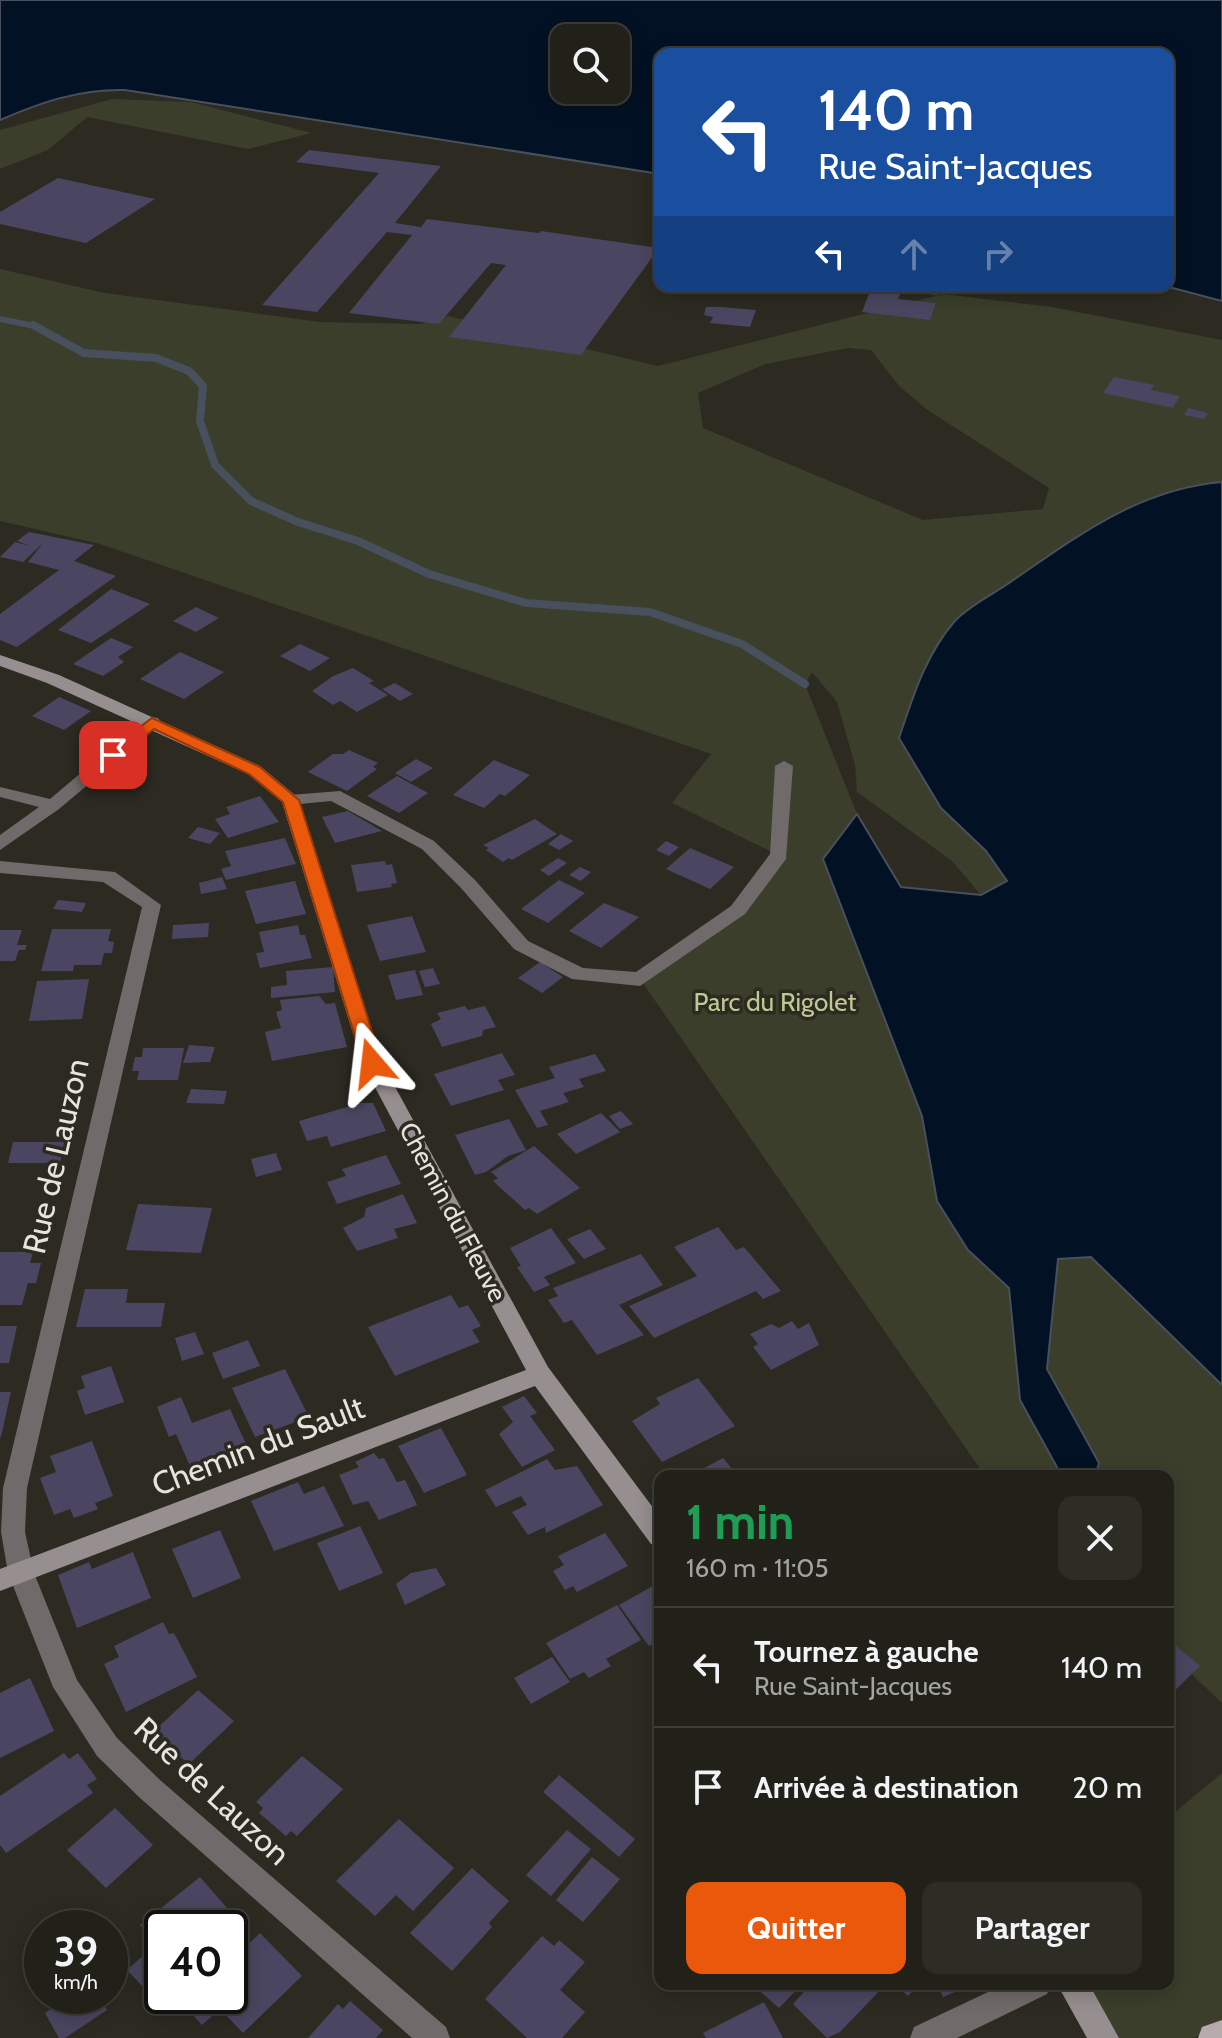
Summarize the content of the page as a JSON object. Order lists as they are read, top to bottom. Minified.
{"streets":{"street":["Rue de Lauzon","Chemin du Fleuve","Chemin du Sault"]},"crossings":[["Rue de Lauzon","Chemin du Sault"],["Chemin du Fleuve","Chemin du Sault"]],"parks":["Parc du Rigolet"],"page":{"turn":["140 m","Rue Saint-Jacques"],"heading":["1 min","160 m · 11:05"],"list":[{"name":"Tournez à gauche","note":"Rue Saint-Jacques","value":"140 m"},{"name":"Arrivée à destination","value":"20 m"}],"buttons":["Quitter","Partager"],"speed":"39 km/h","limit":"40"}}
